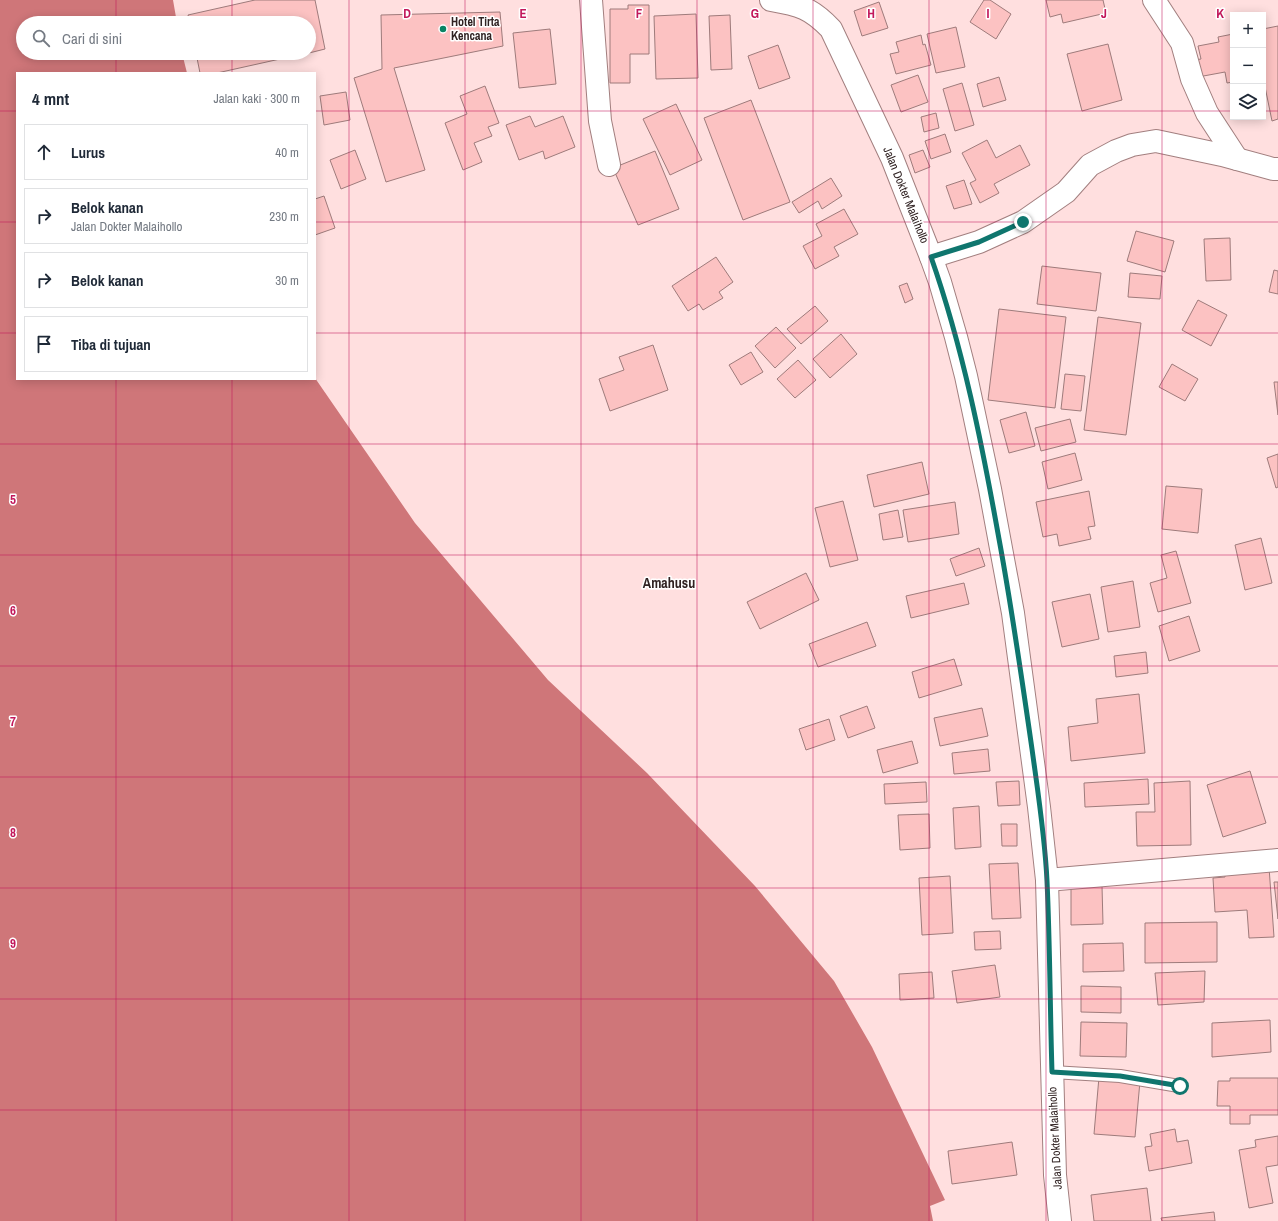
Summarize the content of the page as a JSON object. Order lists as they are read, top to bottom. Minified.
{"streets":{"main road":["Jalan Dokter Malaihollo"]},"districts":["Amahusu"],"places":["Hotel Tirta Kencana"],"page":{"map_buttons":["+","−"],"search":"Cari di sini","heading":["4 mnt","Jalan kaki · 300 m"],"list":[["Lurus","40 m"],["Belok kanan","Jalan Dokter Malaihollo","230 m"],["Belok kanan","30 m"],"Tiba di tujuan"]},"grid":{"columns":["D","E","F","G","H","I","J","K"],"rows":["5","6","7","8","9"]}}
